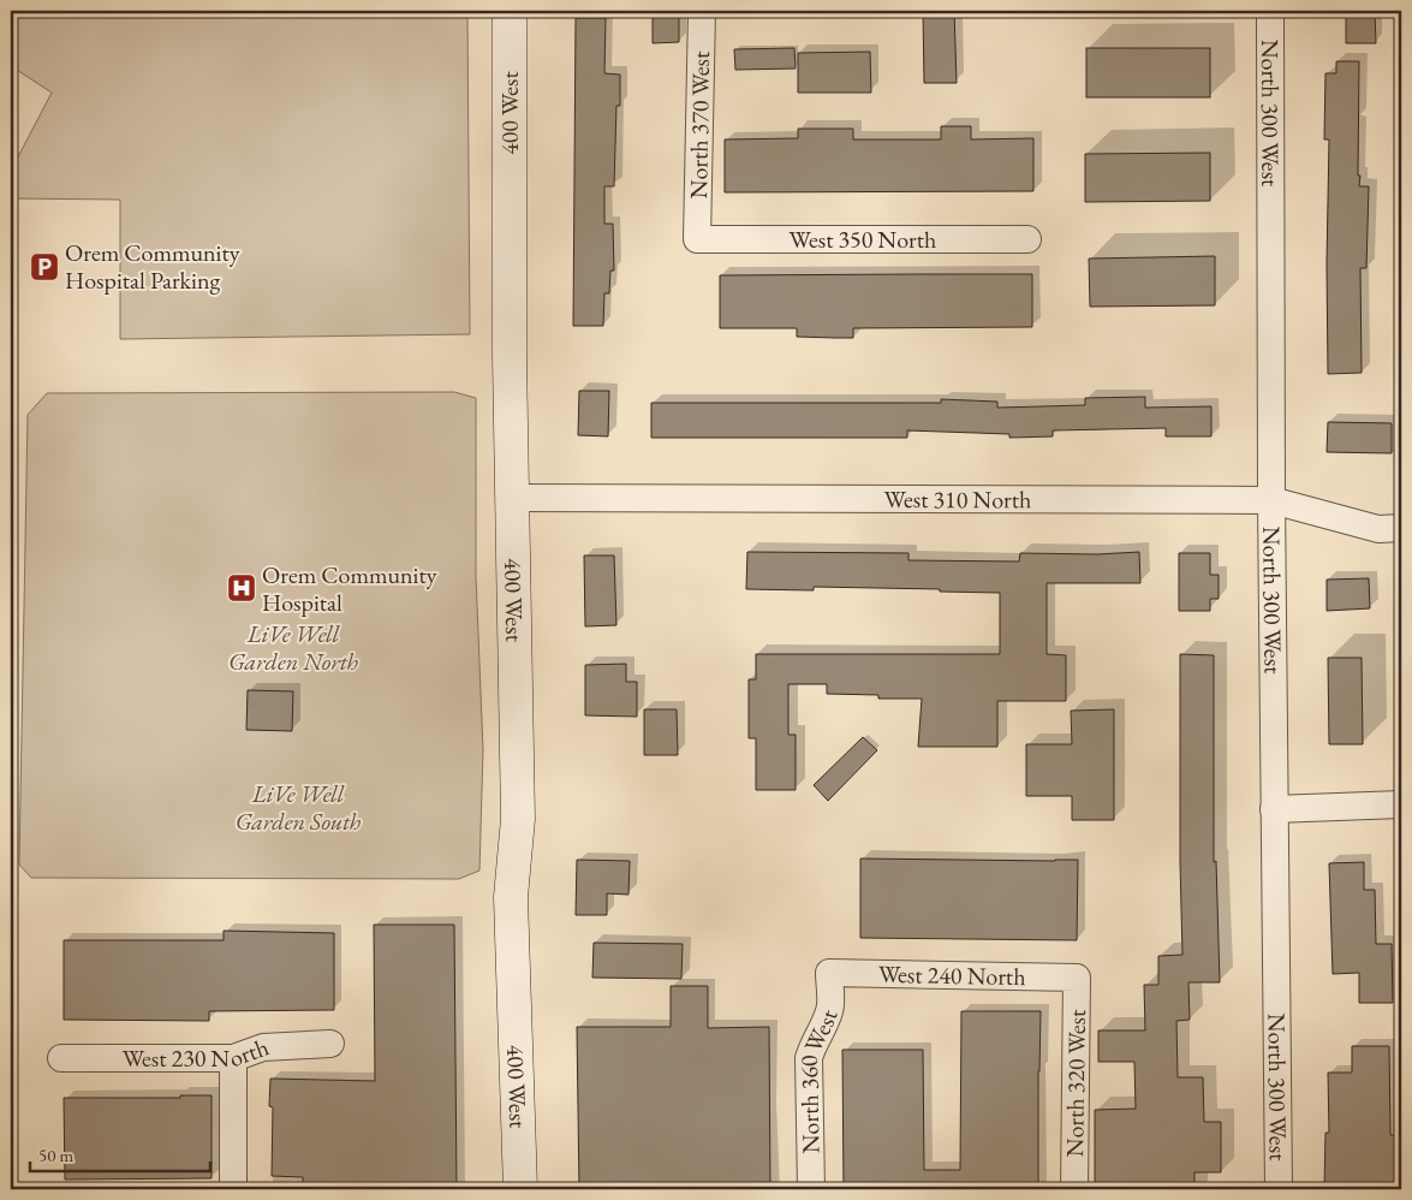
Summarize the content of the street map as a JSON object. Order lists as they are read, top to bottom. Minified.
{"streets":{"main road":["400 West"],"street":["North 300 West","North 370 West","West 350 North","West 310 North","West 240 North","West 230 North","North 360 West","North 320 West"]},"crossings":[["400 West","West 310 North"],["North 300 West","West 310 North"],["North 370 West","West 350 North"],["West 240 North","North 360 West"],["West 240 North","North 320 West"]],"parks":["LiVe Well Garden North","LiVe Well Garden South"],"places":{"parking":["Orem Community Hospital Parking"],"hospital":["Orem Community Hospital"]},"scale_bar":"50 m"}
